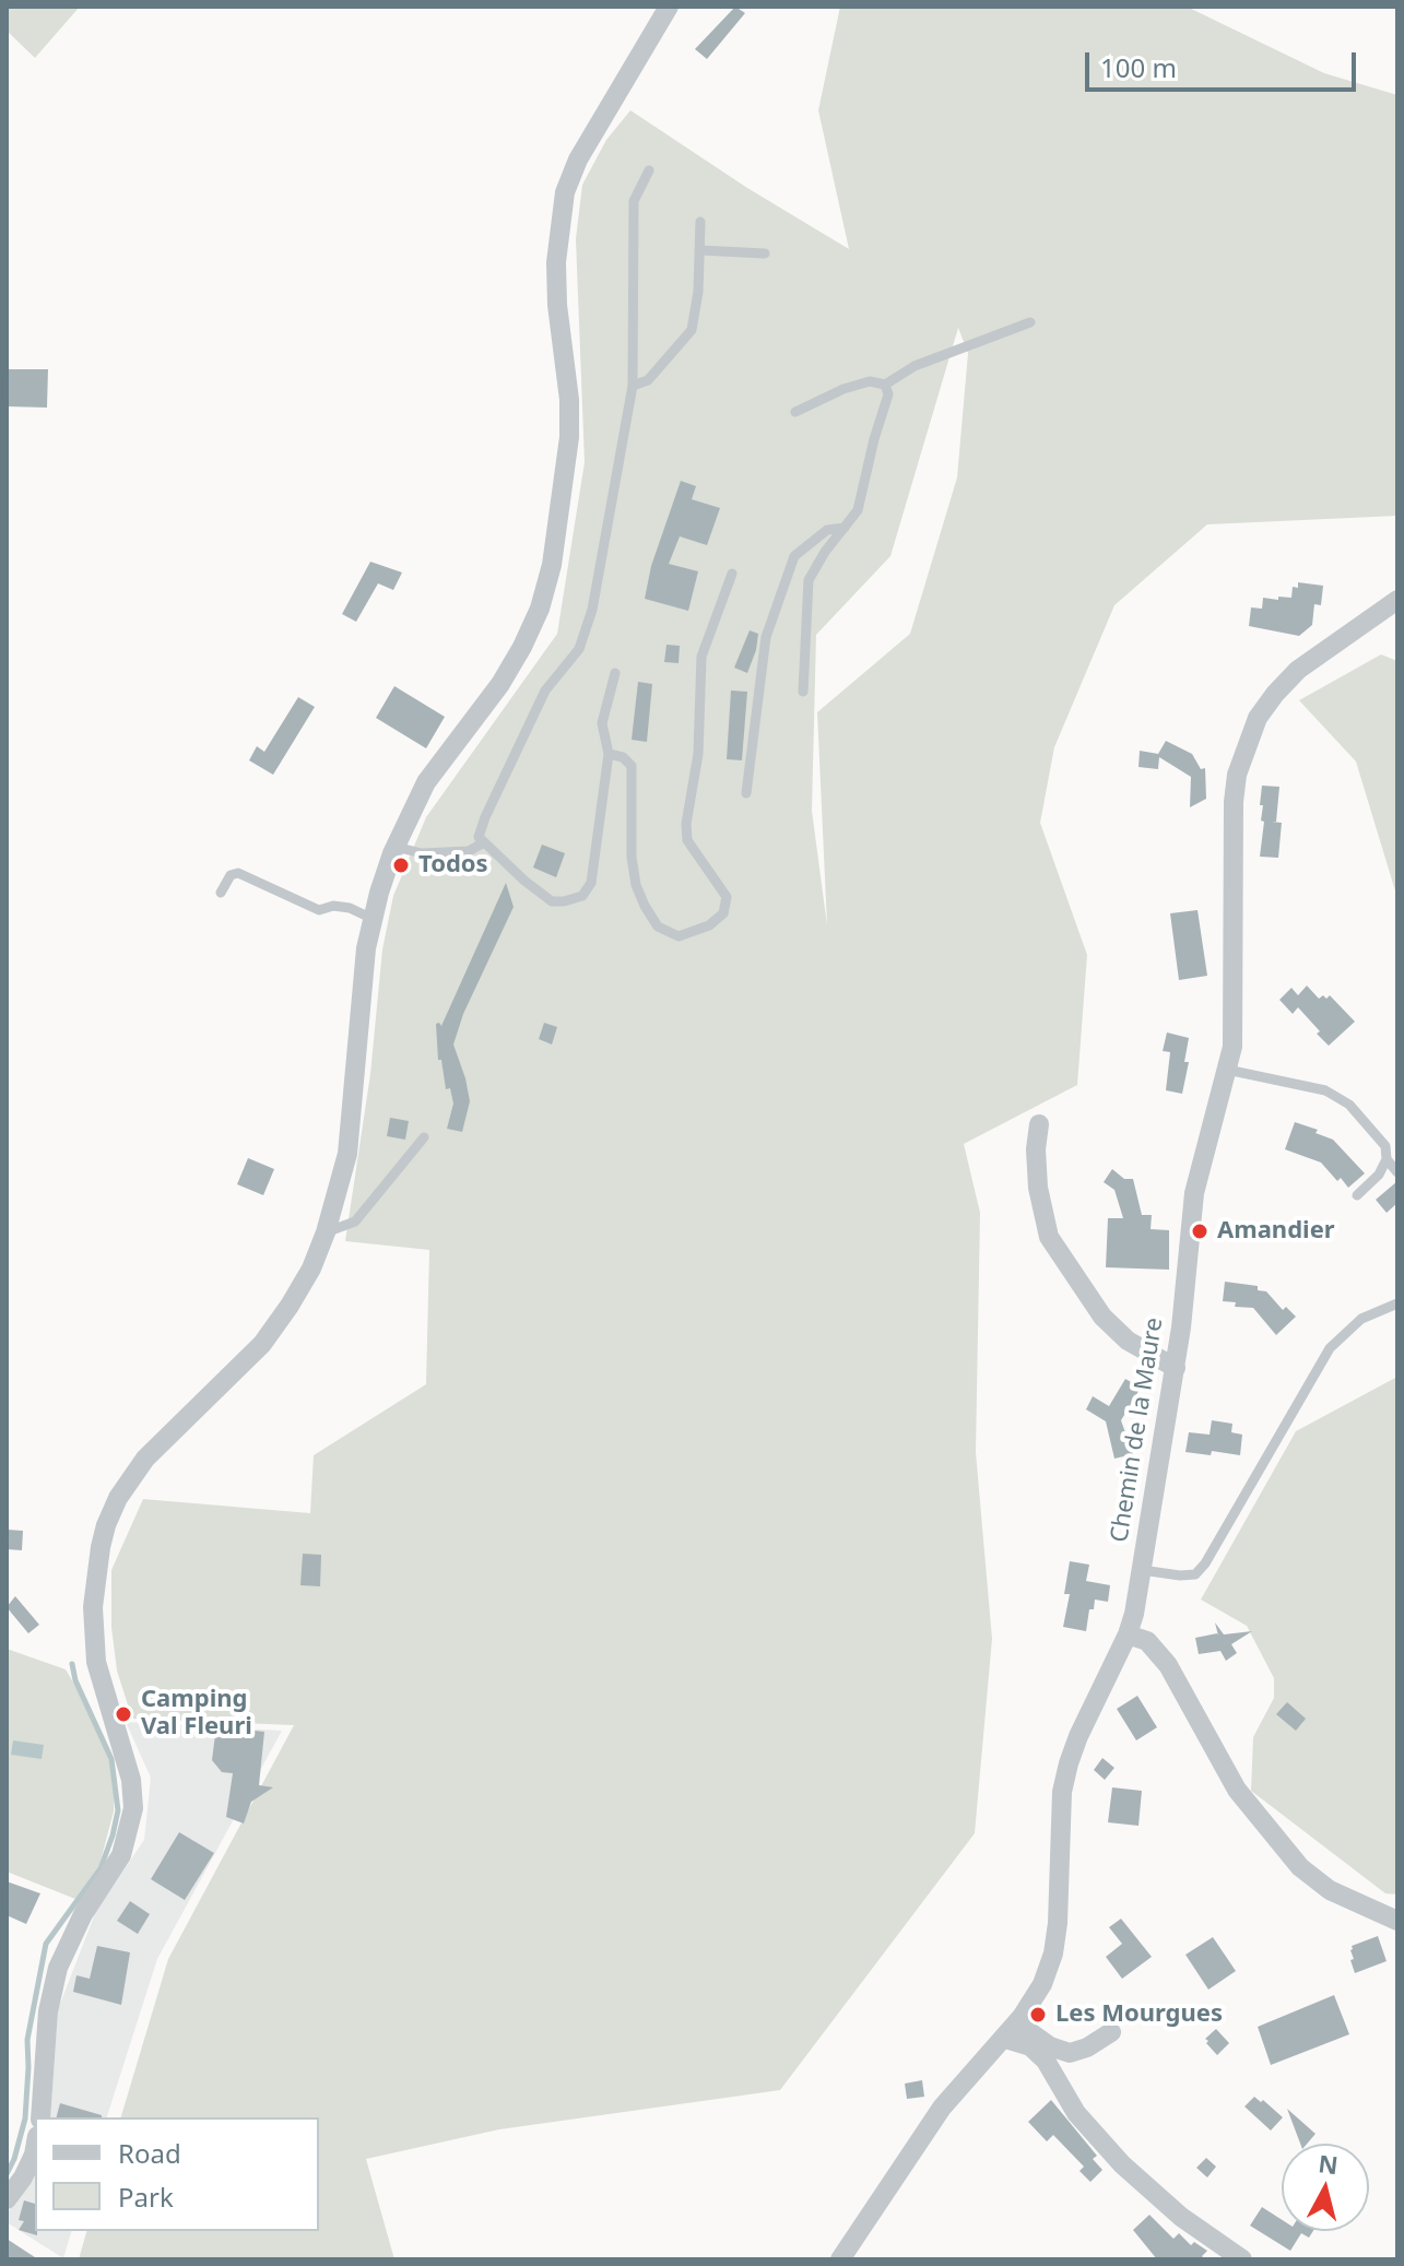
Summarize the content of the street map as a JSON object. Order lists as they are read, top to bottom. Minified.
{"streets":{"street":["Chemin de la Maure"]},"places":["Todos","Amandier","Camping Val Fleuri","Les Mourgues"],"legend":["Road","Park"],"scale_bar":"100 m","north":"top"}
